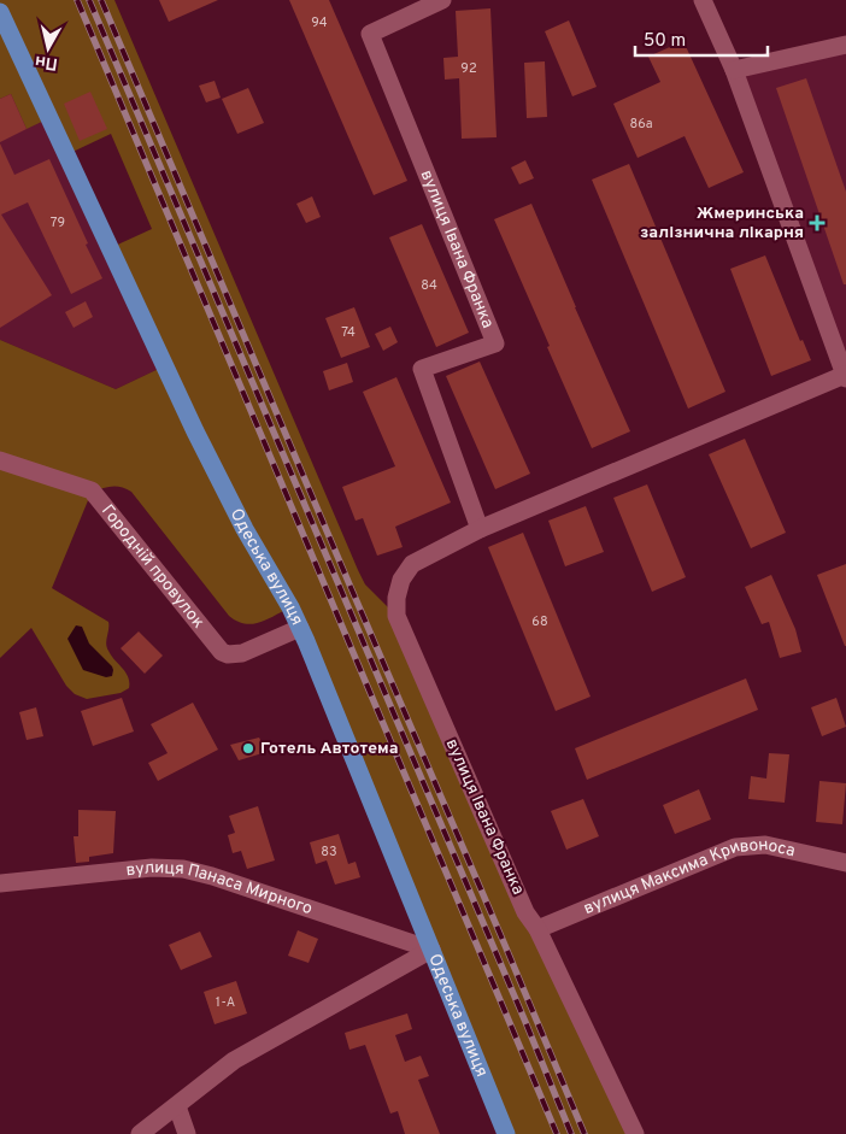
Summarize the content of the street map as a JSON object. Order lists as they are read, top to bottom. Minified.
{"streets":{"main road":["Одеська вулиця"],"street":["вулиця Івана Франка","Городній провулок","вулиця Максима Кривоноса","вулиця Панаса Мирного"]},"crossings":[["вулиця Івана Франка","вулиця Максима Кривоноса"],["Городній провулок","Одеська вулиця"],["Одеська вулиця","вулиця Панаса Мирного"]],"places":{"health":["Жмеринська залізнична лікарня"],"other":["Готель Автотема"]},"house_numbers":["94","92","86а","79","84","74","68","83","1-А"],"scale_bar":"50 m","north":"bottom"}
